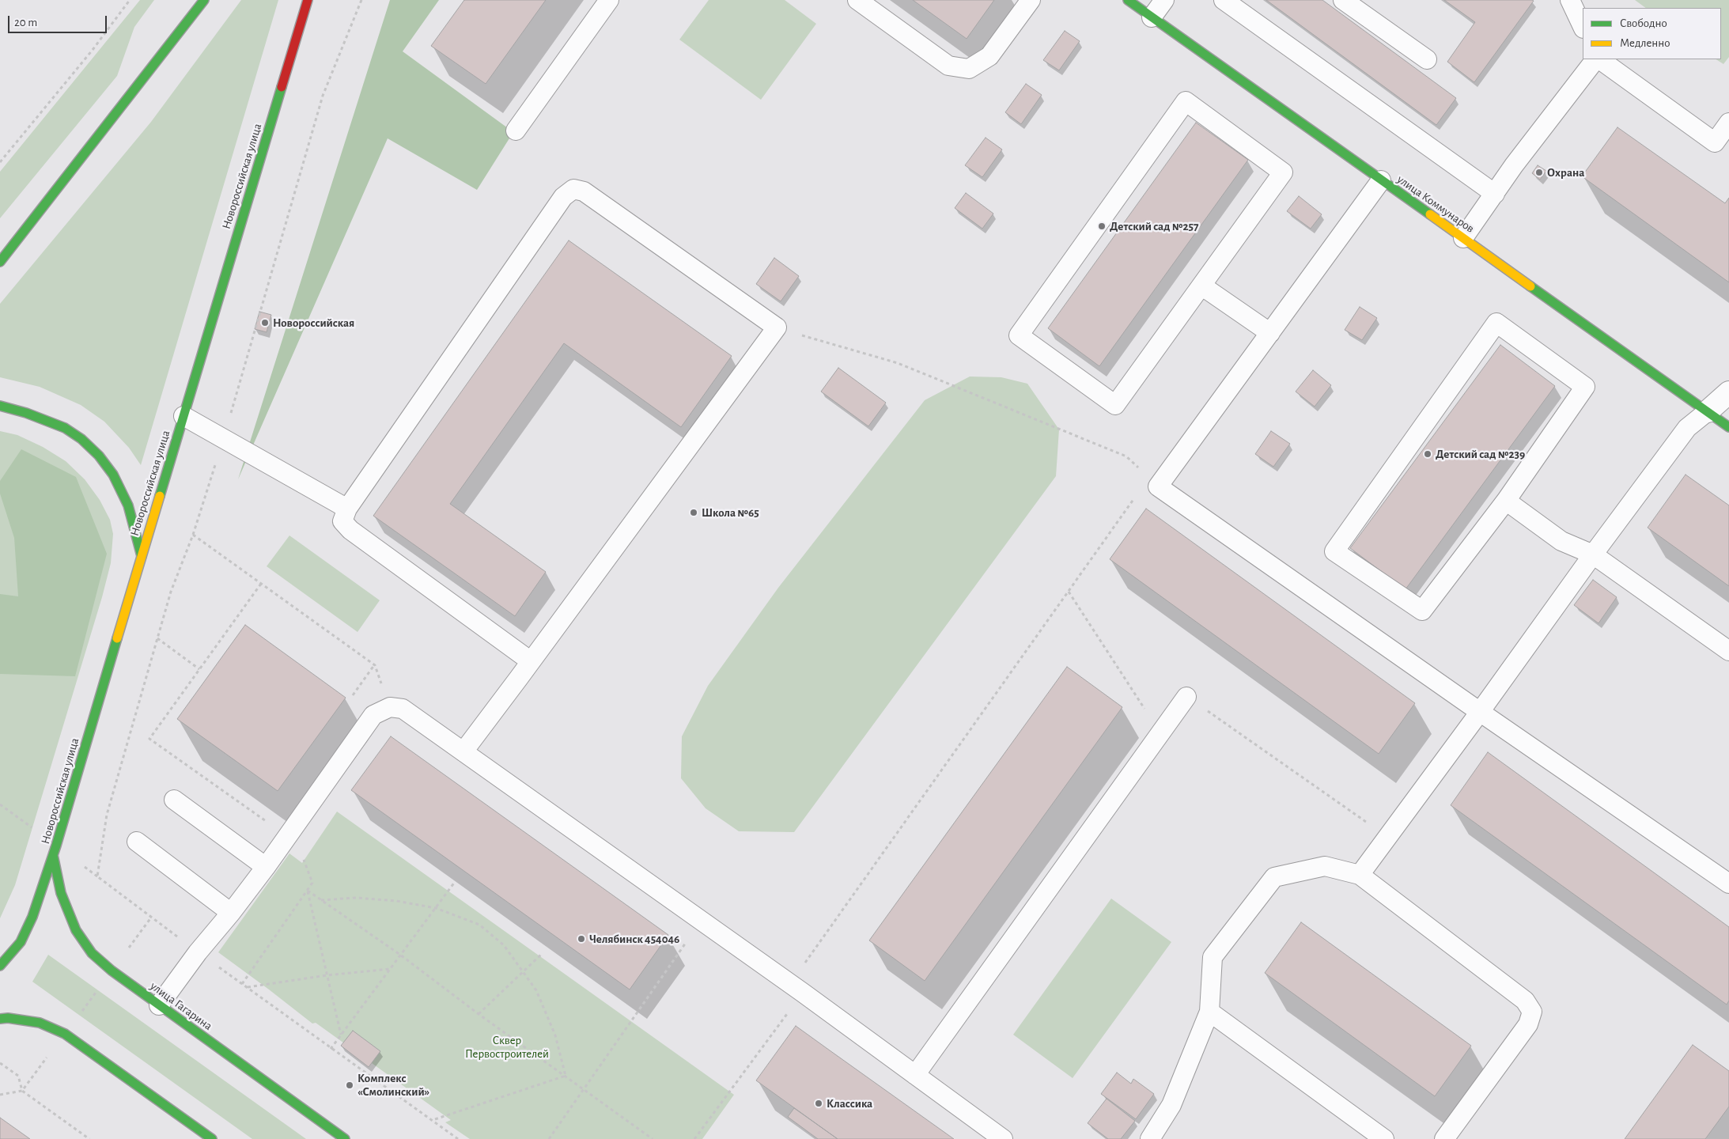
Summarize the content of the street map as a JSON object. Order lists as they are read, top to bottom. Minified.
{"streets":{"main road":["Новороссийская улица","улица Коммунаров","улица Гагарина"]},"crossings":[["Новороссийская улица","улица Гагарина"]],"parks":["Сквер Первостроителей"],"places":["Охрана","Детский сад №257","Новороссийская","Детский сад №239","Школа №65","Челябинск 454046","Комплекс «Смолинский»","Классика"],"legend":["Свободно","Медленно"],"scale_bar":"20 m"}
